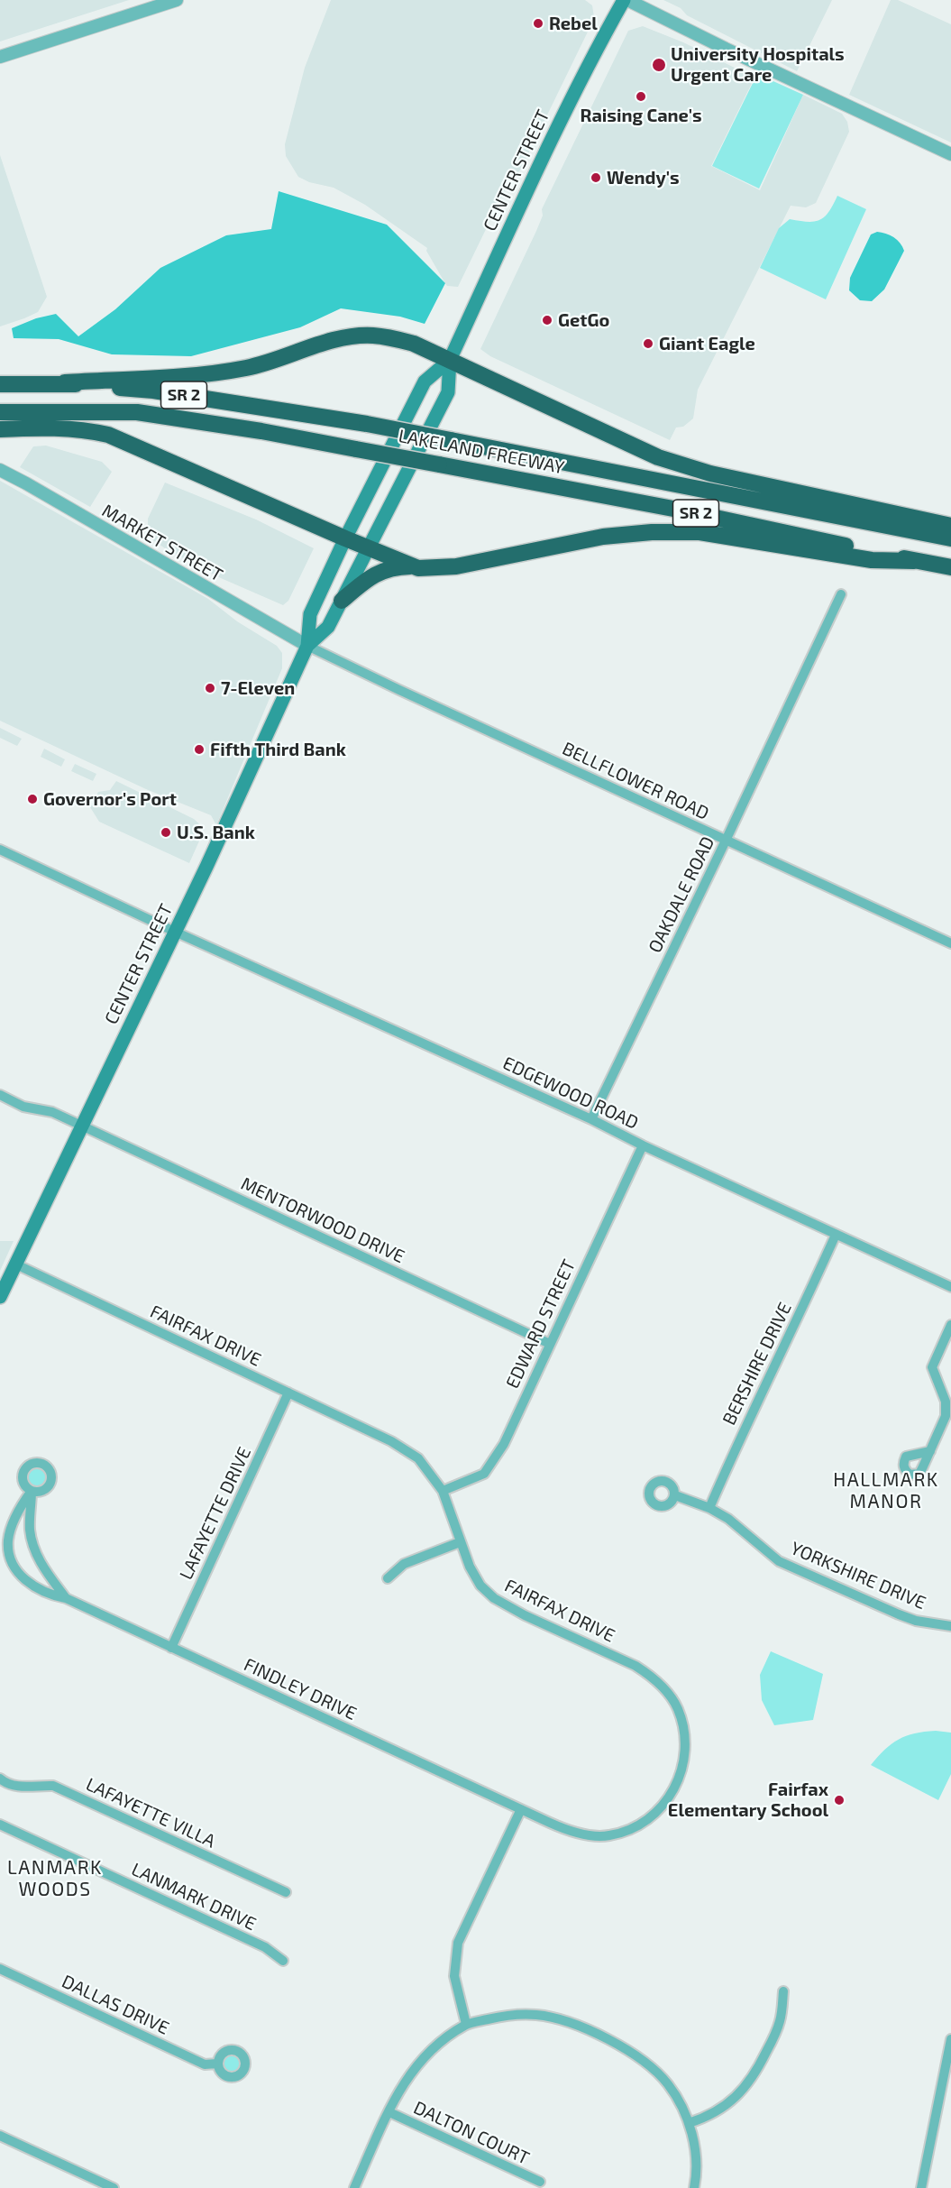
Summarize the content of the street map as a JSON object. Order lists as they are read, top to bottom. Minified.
{"streets":{"highway":["SR 2","LAKELAND FREEWAY"],"main road":["CENTER STREET"],"street":["MARKET STREET","BELLFLOWER ROAD","OAKDALE ROAD","EDGEWOOD ROAD","MENTORWOOD DRIVE","EDWARD STREET","FAIRFAX DRIVE","BERSHIRE DRIVE","LAFAYETTE DRIVE","YORKSHIRE DRIVE","FINDLEY DRIVE","LAFAYETTE VILLA","LANMARK DRIVE","DALLAS DRIVE","DALTON COURT"]},"crossings":[["CENTER STREET","MARKET STREET"],["CENTER STREET","BELLFLOWER ROAD"],["CENTER STREET","EDGEWOOD ROAD"],["CENTER STREET","MENTORWOOD DRIVE"],["CENTER STREET","FAIRFAX DRIVE"],["MARKET STREET","BELLFLOWER ROAD"],["BELLFLOWER ROAD","OAKDALE ROAD"],["OAKDALE ROAD","EDGEWOOD ROAD"],["EDGEWOOD ROAD","EDWARD STREET"],["EDGEWOOD ROAD","BERSHIRE DRIVE"],["MENTORWOOD DRIVE","EDWARD STREET"],["EDWARD STREET","FAIRFAX DRIVE"],["FAIRFAX DRIVE","LAFAYETTE DRIVE"],["FAIRFAX DRIVE","FINDLEY DRIVE"],["BERSHIRE DRIVE","YORKSHIRE DRIVE"],["LAFAYETTE DRIVE","FINDLEY DRIVE"]],"districts":["HALLMARK MANOR","LANMARK WOODS"],"places":["Rebel","University Hospitals Urgent Care","Raising Cane's","Wendy's","GetGo","Giant Eagle","7-Eleven","Fifth Third Bank","Governor's Port","U.S. Bank","Fairfax Elementary School"]}
